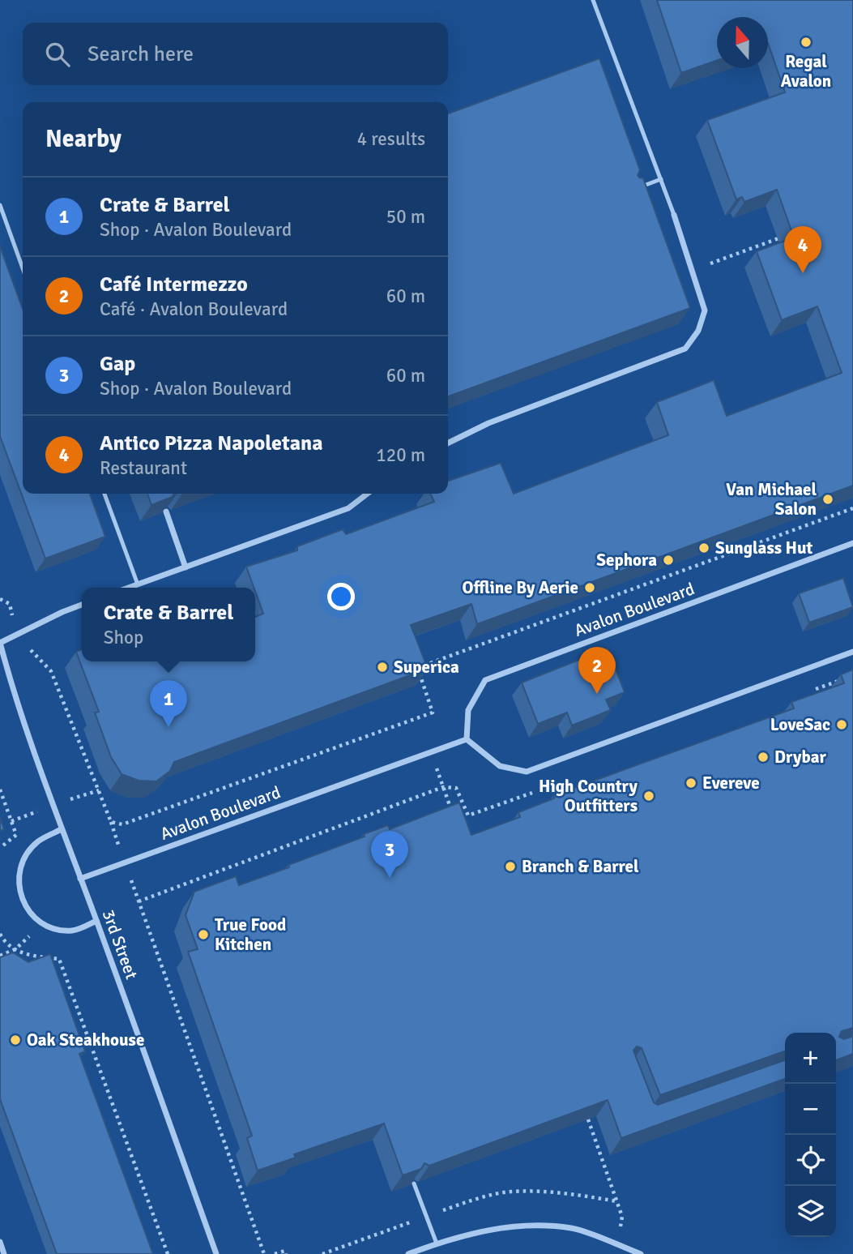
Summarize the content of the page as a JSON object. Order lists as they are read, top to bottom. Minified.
{"streets":{"street":["Avalon Boulevard","3rd Street"]},"crossings":[["Avalon Boulevard","3rd Street"]],"places":["Regal Avalon","Van Michael Salon","Sunglass Hut","Sephora","Offline By Aerie","Superica","LoveSac","Drybar","Evereve","High Country Outfitters","Branch & Barrel","True Food Kitchen","Oak Steakhouse"],"north":"top","page":{"search":"Search here","heading":["Nearby","4 results"],"list":[{"mark":"1","name":"Crate & Barrel","note":"Shop · Avalon Boulevard","value":"50 m"},{"mark":"2","name":"Café Intermezzo","note":"Café · Avalon Boulevard","value":"60 m"},{"mark":"3","name":"Gap","note":"Shop · Avalon Boulevard","value":"60 m"},{"mark":"4","name":"Antico Pizza Napoletana","note":"Restaurant","value":"120 m"}],"pins":["4","2","1","3"],"popup":["Crate & Barrel","Shop"],"map_buttons":["+","−"]}}
